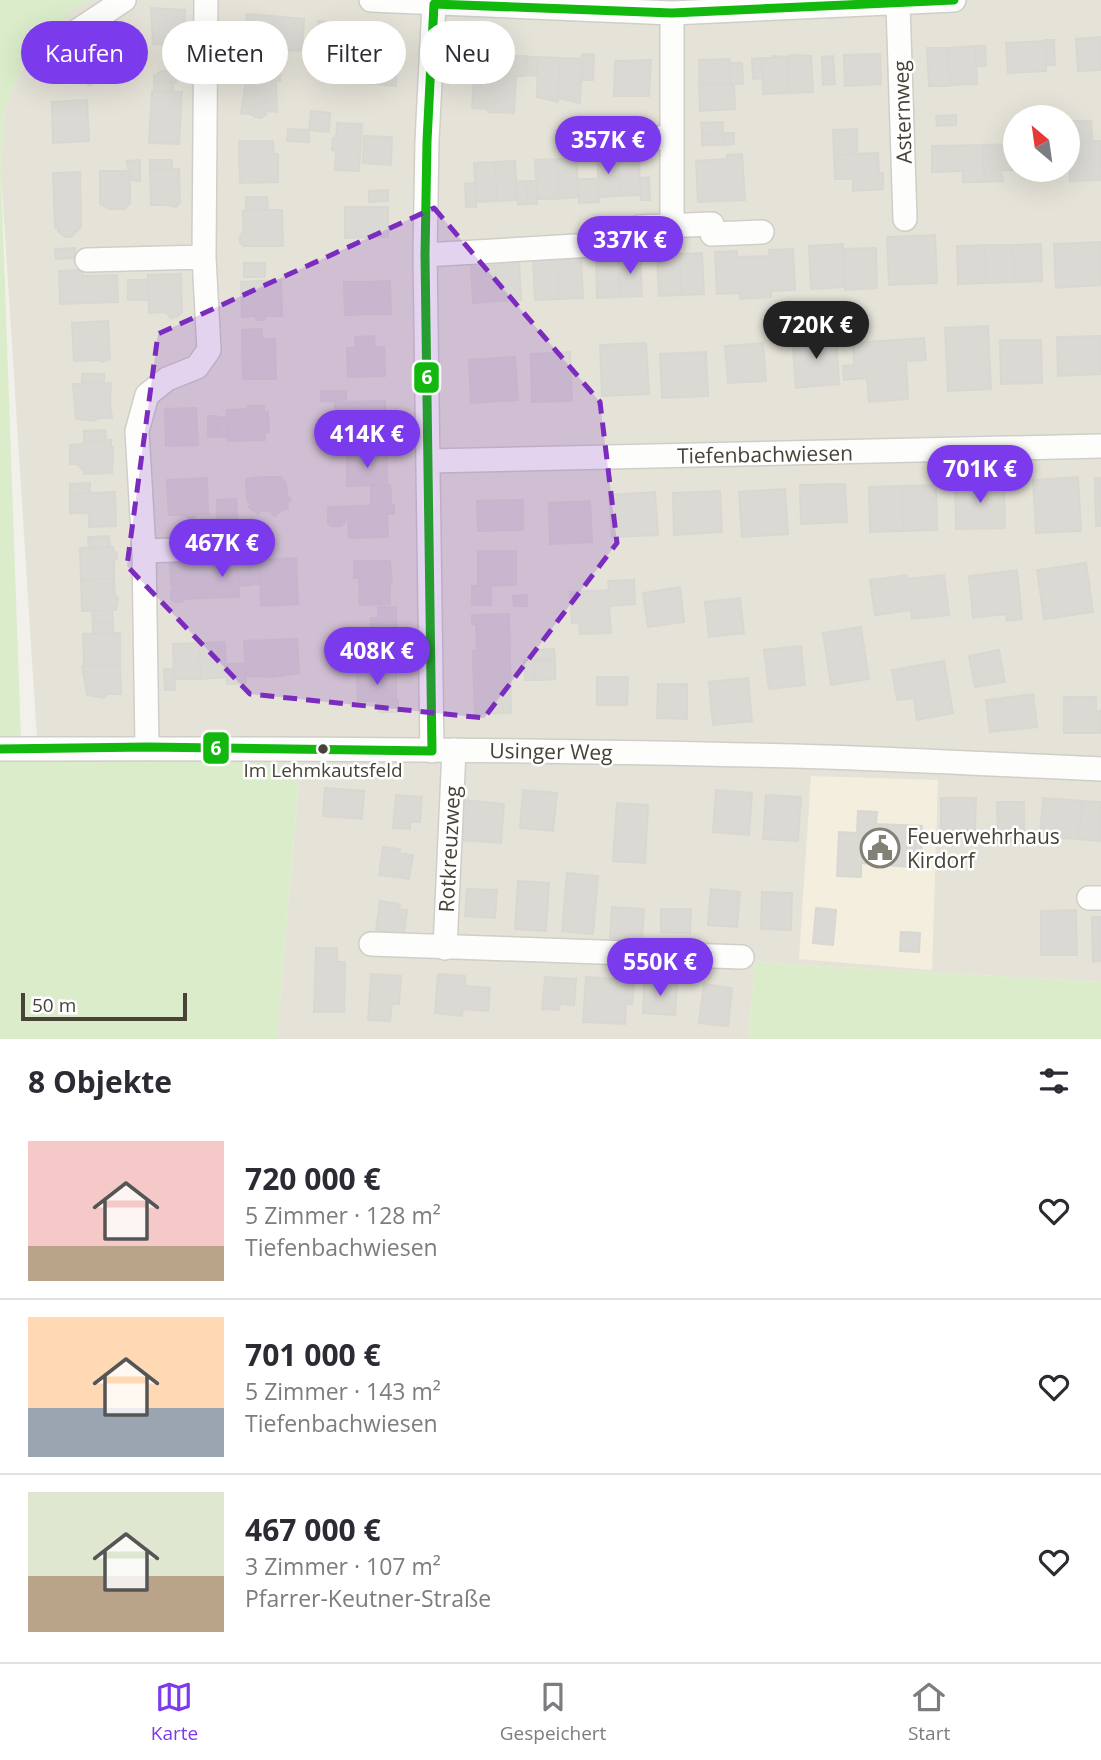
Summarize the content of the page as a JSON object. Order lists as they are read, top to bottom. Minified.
{"streets":{"street":["Asternweg","Tiefenbachwiesen","Usinger Weg","Rotkreuzweg"]},"crossings":[["Usinger Weg","Rotkreuzweg"]],"places":{"other":["Im Lehmkautsfeld"],"public building":["Feuerwehrhaus Kirdorf"]},"lines":["transit line 6"],"scale_bar":"50 m","north":"top left","page":{"chip":["Kaufen","Mieten","Filter","Neu"],"price":["357K €","337K €","720K €","414K €","701K €","467K €","408K €","550K €"],"scale":"50 m","heading":"8 Objekte","list":[{"name":"720 000 €","note":"5 Zimmer · 128 m² · Tiefenbachwiesen"},{"name":"701 000 €","note":"5 Zimmer · 143 m² · Tiefenbachwiesen"},{"name":"467 000 €","note":"3 Zimmer · 107 m² · Pfarrer-Keutner-Straße"}],"tabs":["Karte","Gespeichert","Start"]}}
